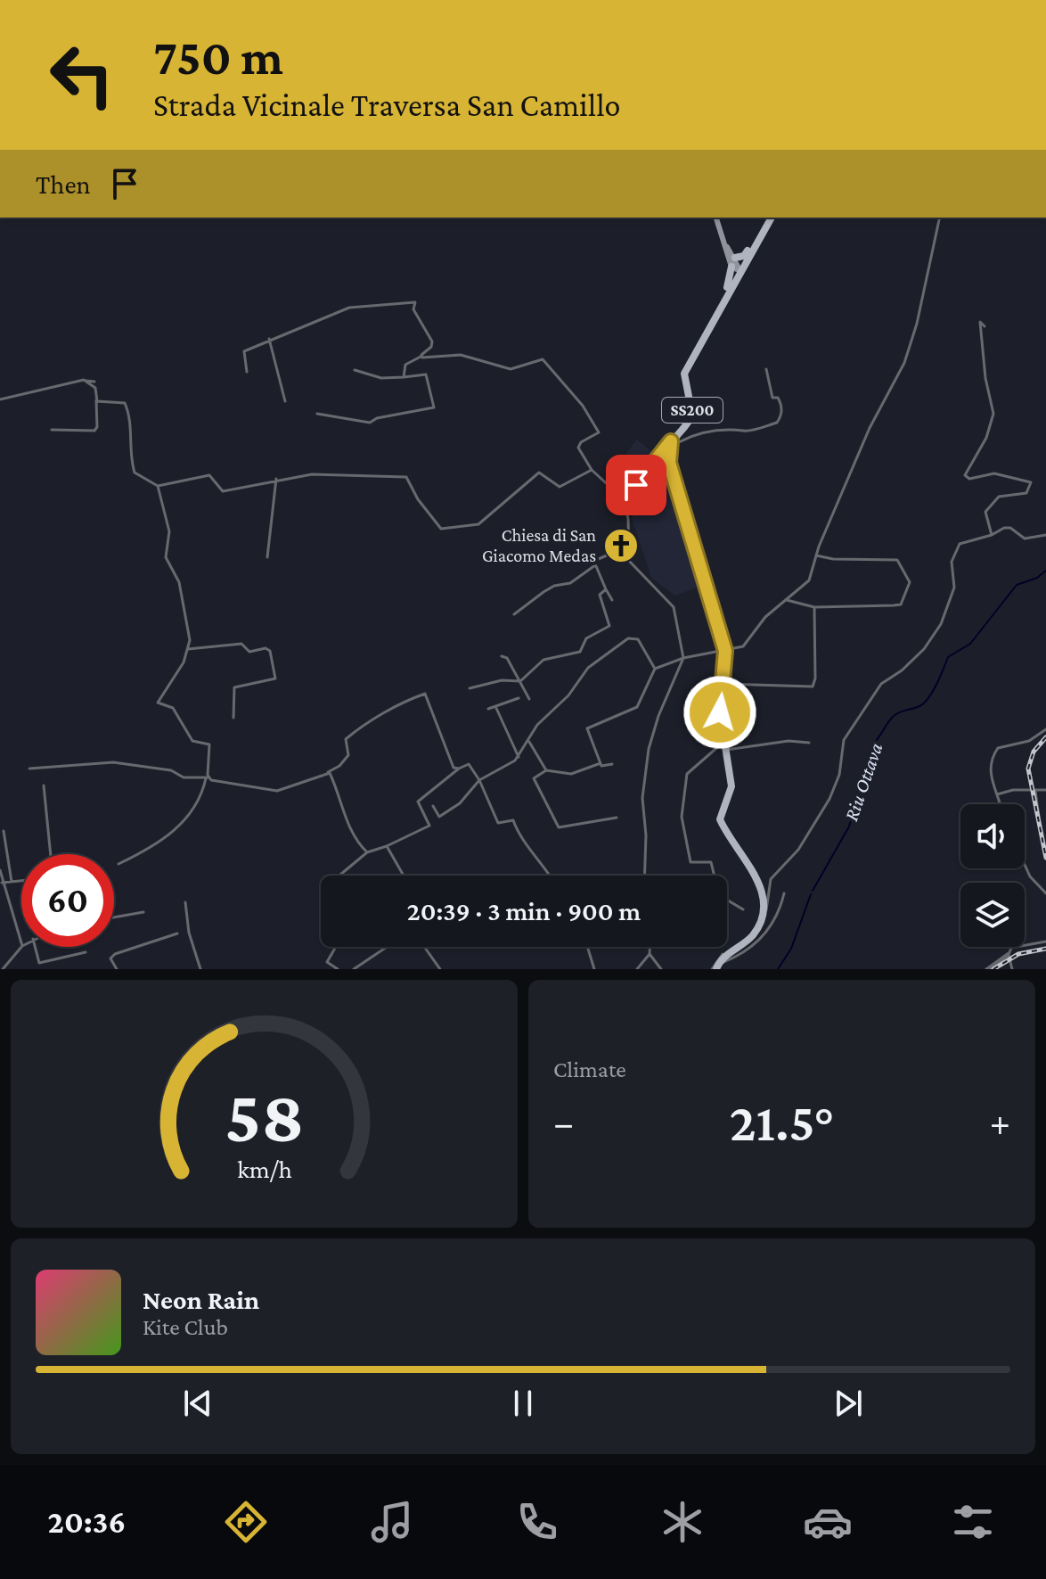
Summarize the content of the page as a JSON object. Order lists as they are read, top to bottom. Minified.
{"streets":{"main road":["SS200"]},"water":["Riu Ottava"],"places":{"church":["Chiesa di San Giacomo Medas"]},"page":{"turn":["750 m","Strada Vicinale Traversa San Camillo"],"then":"Then","limit":"60","trip":"20:39 · 3 min · 900 m","tile":"Climate","heat":["−","21.5°","+"],"song":["Neon Rain","Kite Club"],"tabs":"20:36","gauge":["58","km/h"]}}
